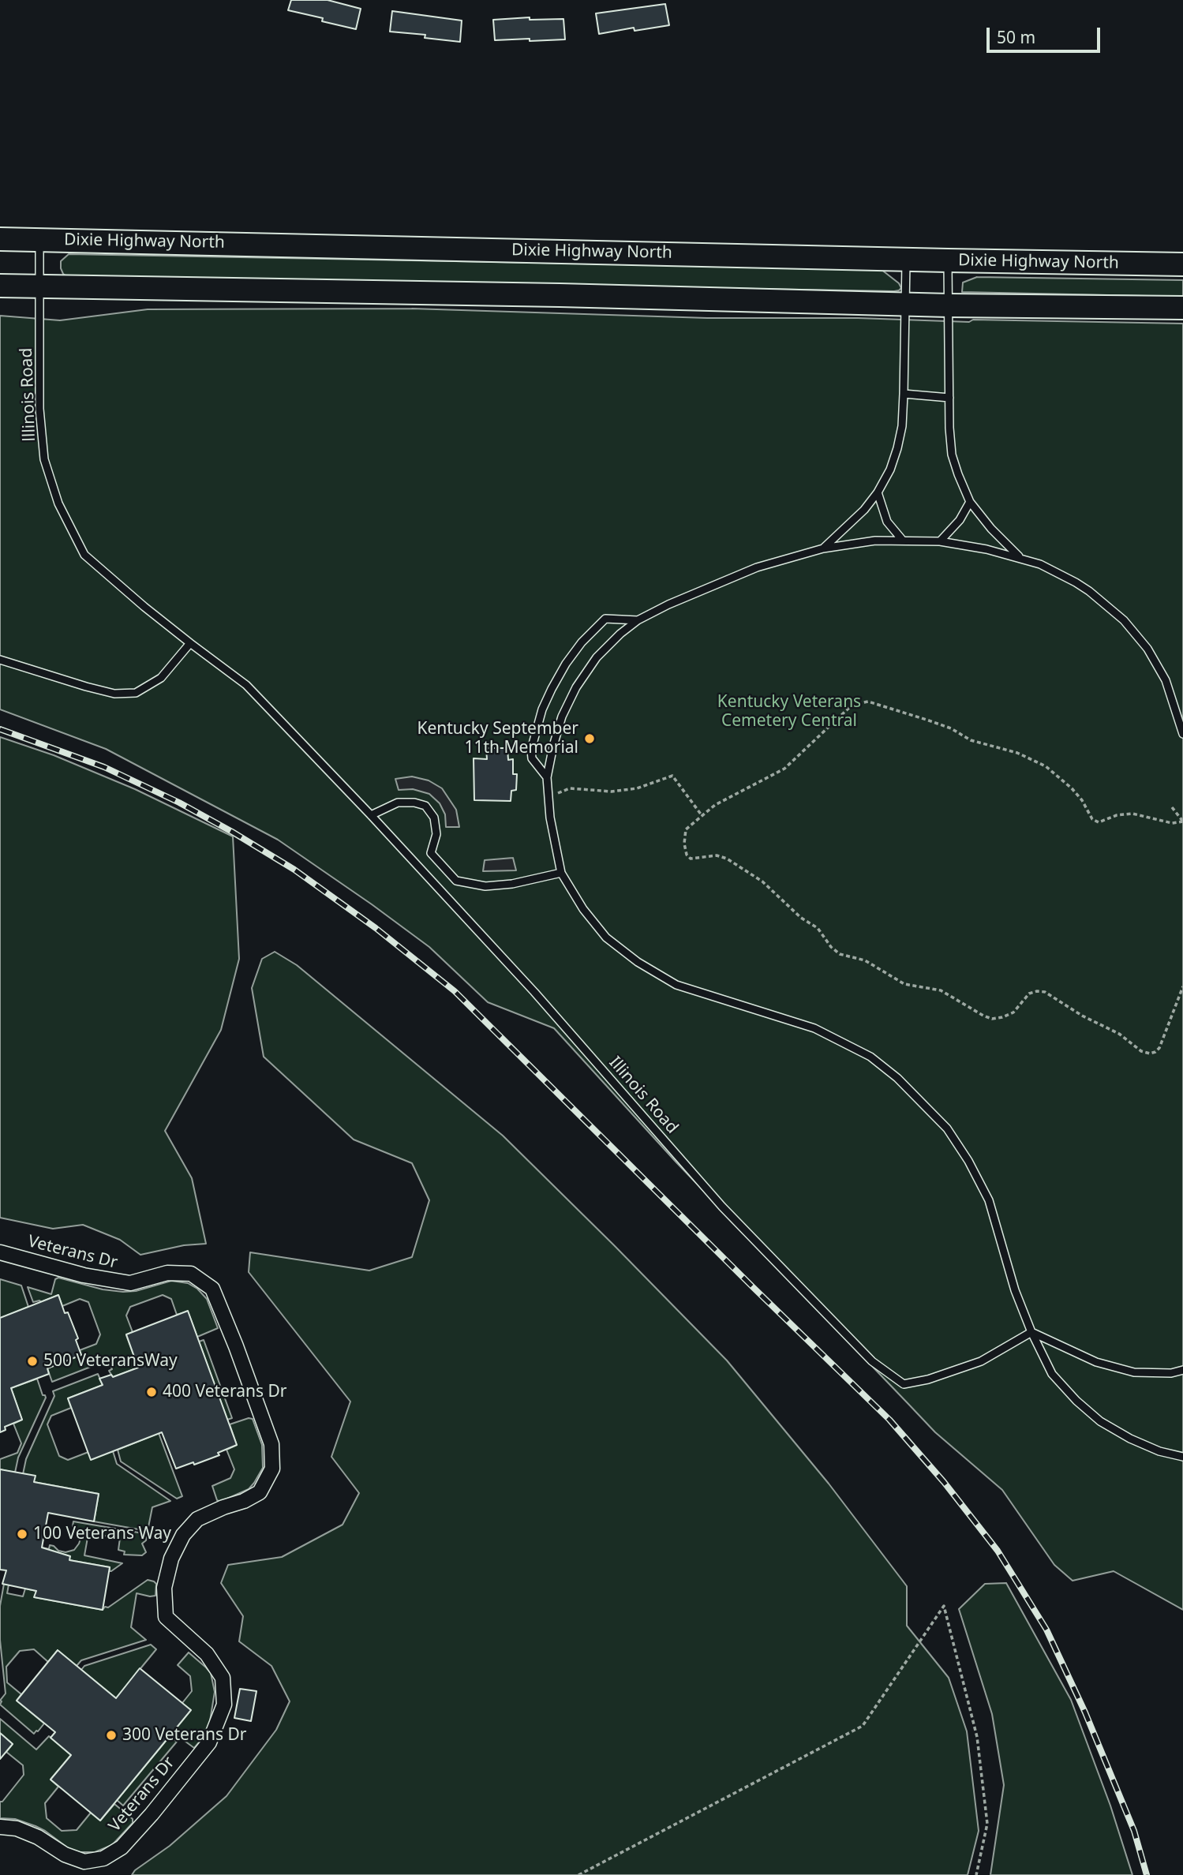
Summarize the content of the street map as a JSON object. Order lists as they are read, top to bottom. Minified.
{"streets":{"highway":["Dixie Highway North"],"street":["Veterans Dr"],"lane":["lllinois Road","Illinois Road"]},"crossings":[["Dixie Highway North","lllinois Road"],["lllinois Road","Illinois Road"]],"parks":["Kentucky Veterans Cemetery Central"],"places":["Kentucky September 11th Memorial","500 VeteransWay","400 Veterans Dr","100 Veterans Way","300 Veterans Dr"],"scale_bar":"50 m"}
